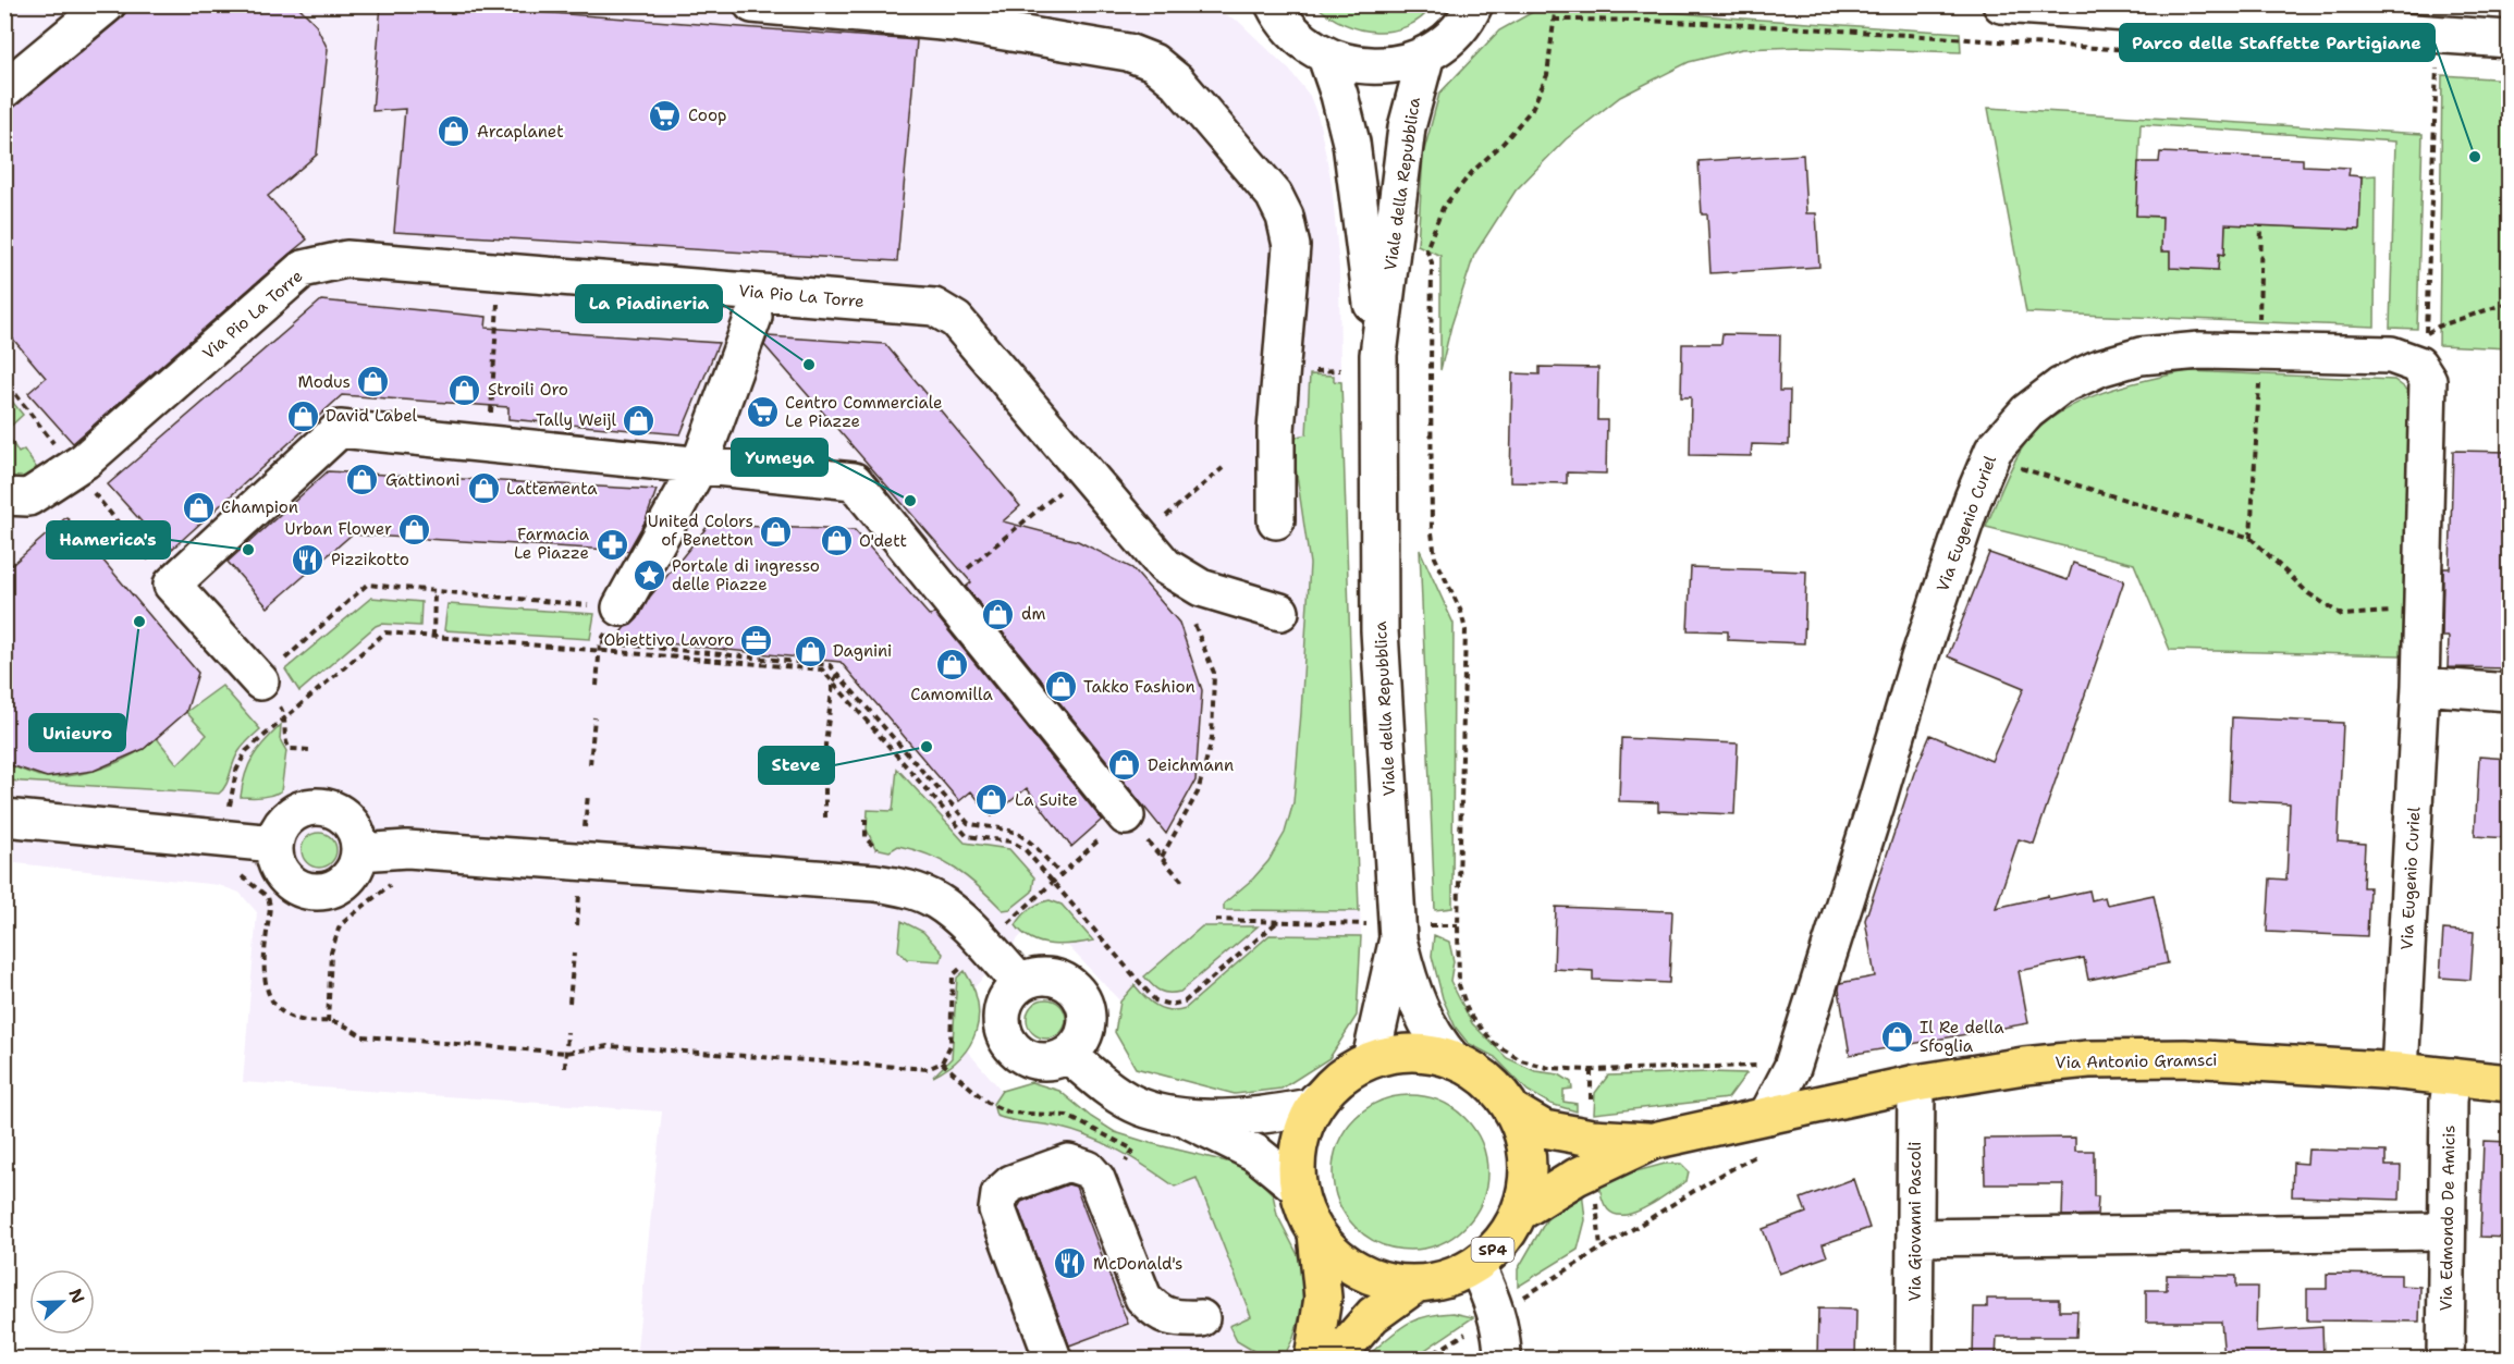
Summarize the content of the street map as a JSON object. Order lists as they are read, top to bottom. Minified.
{"streets":{"main road":["Via Antonio Gramsci","SP4"],"street":["Viale della Repubblica","Via Pio La Torre","Via Eugenio Curiel","Via Edmondo De Amicis","Via Giovanni Pascoli"]},"crossings":[["Viale della Repubblica","SP4"],["Via Eugenio Curiel","Via Antonio Gramsci"],["Via Antonio Gramsci","Via Edmondo De Amicis"],["Via Antonio Gramsci","Via Giovanni Pascoli"],["Via Antonio Gramsci","SP4"]],"places":{"supermarket":["Coop","Centro Commerciale Le Piazze"],"shop":["Arcaplanet","Modus","Stroili Oro","David Label","Tally Weijl","Gattinoni","Lattementa","Champion","Urban Flower","United Colors of Benetton","O'dett","dm","Dagnini","Camomilla","Takko Fashion","Deichmann","La Suite","Il Re della Sfoglia"],"other":["Parco delle Staffette Partigiane","La Piadineria","Yumeya","Hamerica's","Unieuro","Steve"],"pharmacy":["Farmacia Le Piazze"],"restaurant":["Pizzikotto","McDonald's"],"place":["Portale di ingresso delle Piazze"],"office":["Obiettivo Lavoro"]},"north":"right"}
